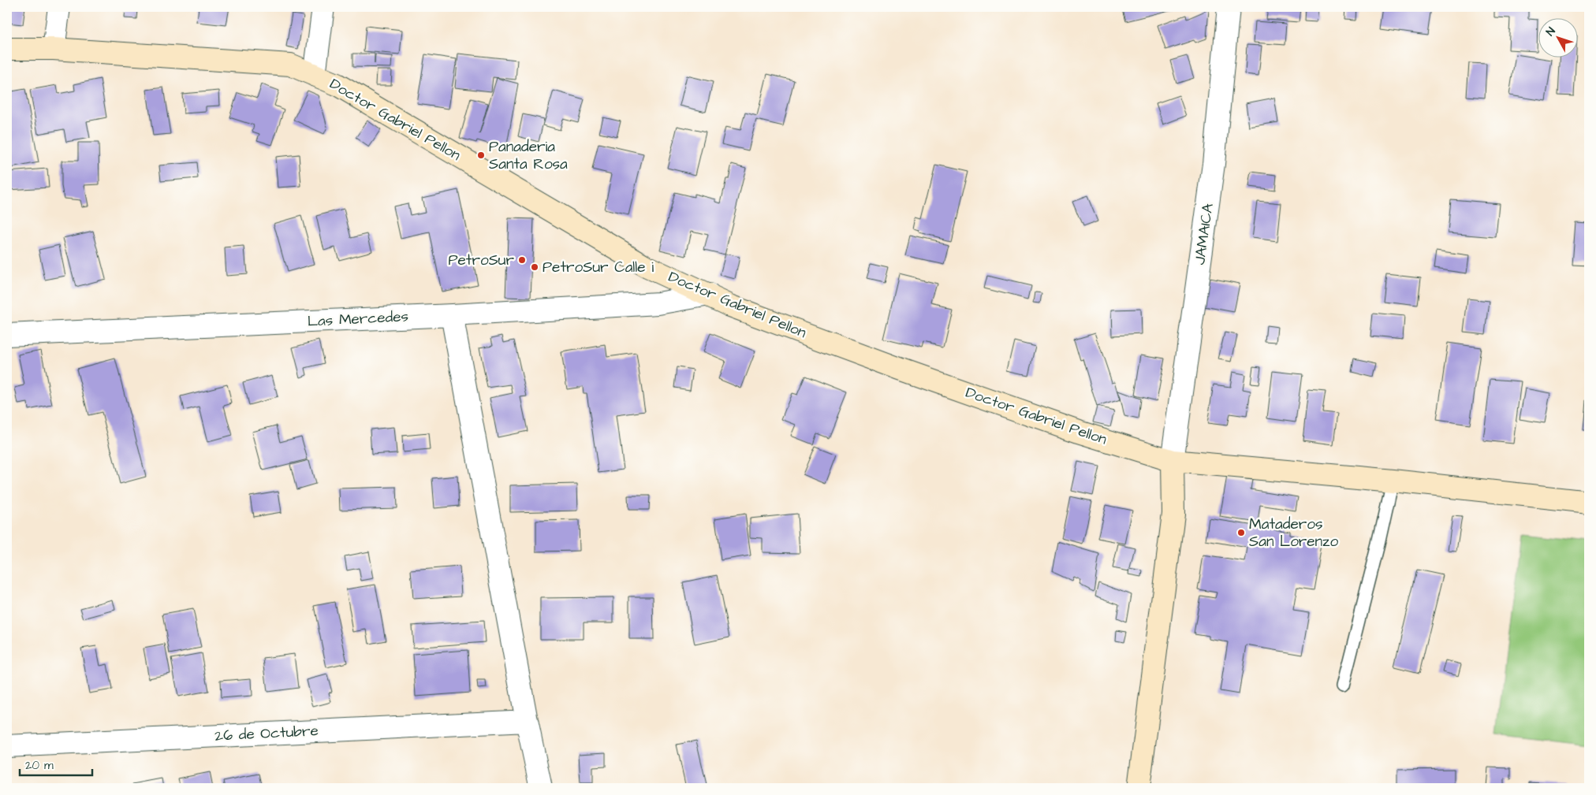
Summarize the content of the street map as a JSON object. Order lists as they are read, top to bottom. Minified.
{"streets":{"street":["Doctor Gabriel Pellon","JAMAICA","Las Mercedes","26 de Octubre"]},"crossings":[["Doctor Gabriel Pellon","JAMAICA"],["Doctor Gabriel Pellon","Las Mercedes"]],"places":["Panaderia Santa Rosa","PetroSur","PetroSur Calle i","Mataderos San Lorenzo"],"scale_bar":"20 m","north":"top left"}
